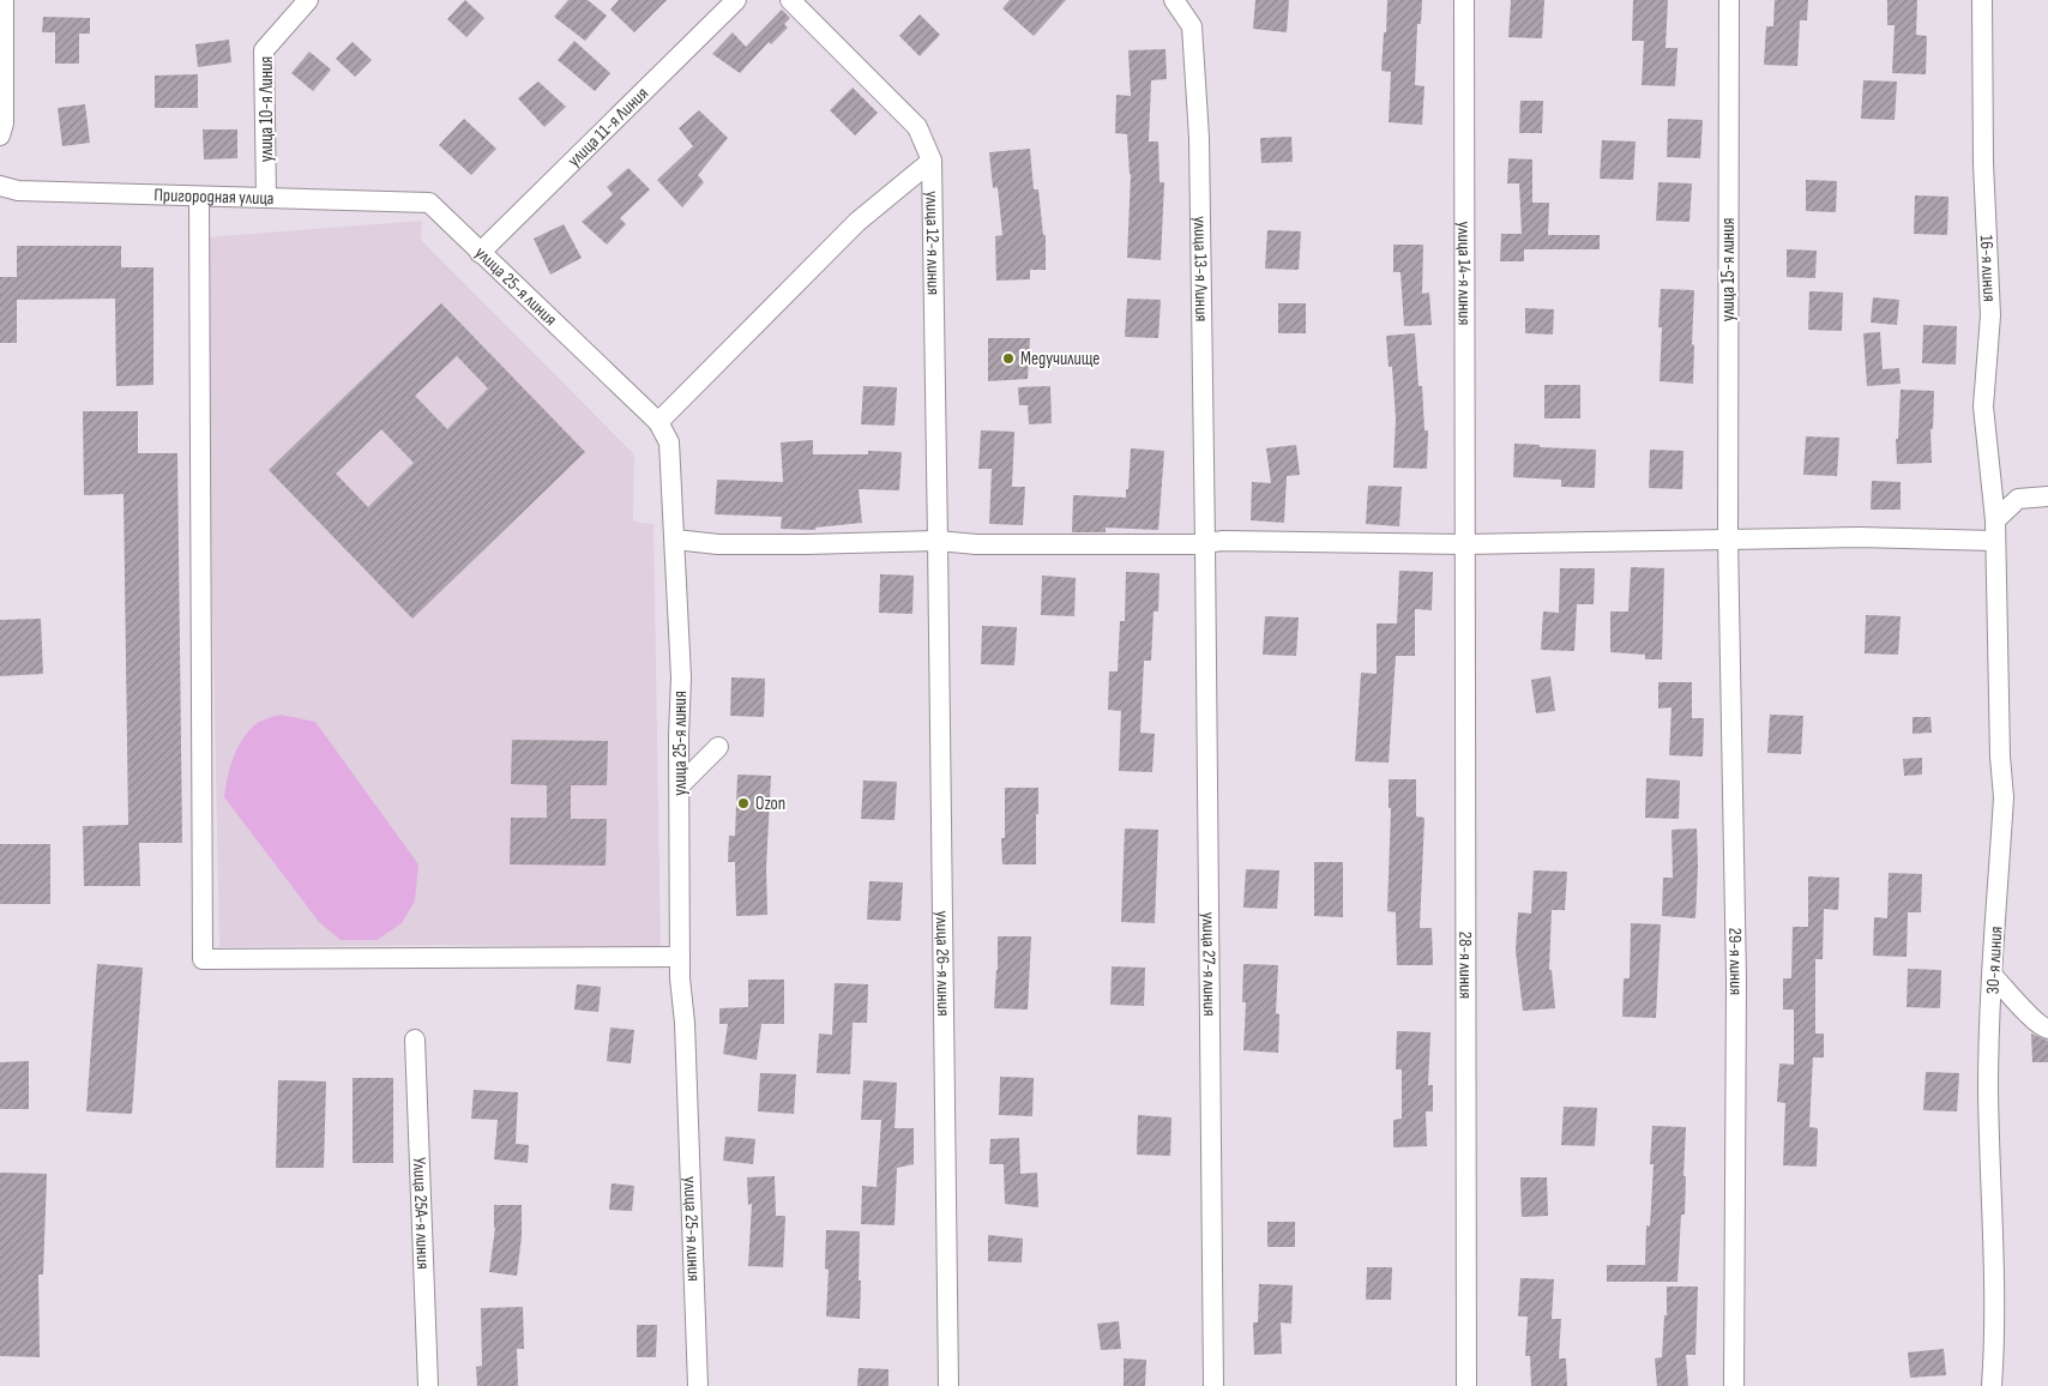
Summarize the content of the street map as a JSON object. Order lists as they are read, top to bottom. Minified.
{"streets":{"street":["улица 10-я Линия","улица 11-я Линия","Пригородная улица","улица 12-я линия","улица 13-я Линия","16-я линия","улица 15-я линия","улица 14-я линия","улица 25-я линия","30-я линия","улица 26-я линия","29-я линия","улица 27-я линия","28-я линия","Улица 25А-я линия"]},"crossings":[["улица 10-я Линия","Пригородная улица"],["улица 11-я Линия","улица 25-я линия"],["Пригородная улица","улица 25-я линия"],["улица 12-я линия","улица 26-я линия"],["улица 13-я Линия","улица 27-я линия"],["16-я линия","30-я линия"],["улица 15-я линия","29-я линия"],["улица 14-я линия","28-я линия"]],"places":["Медучилище","Ozon"]}
